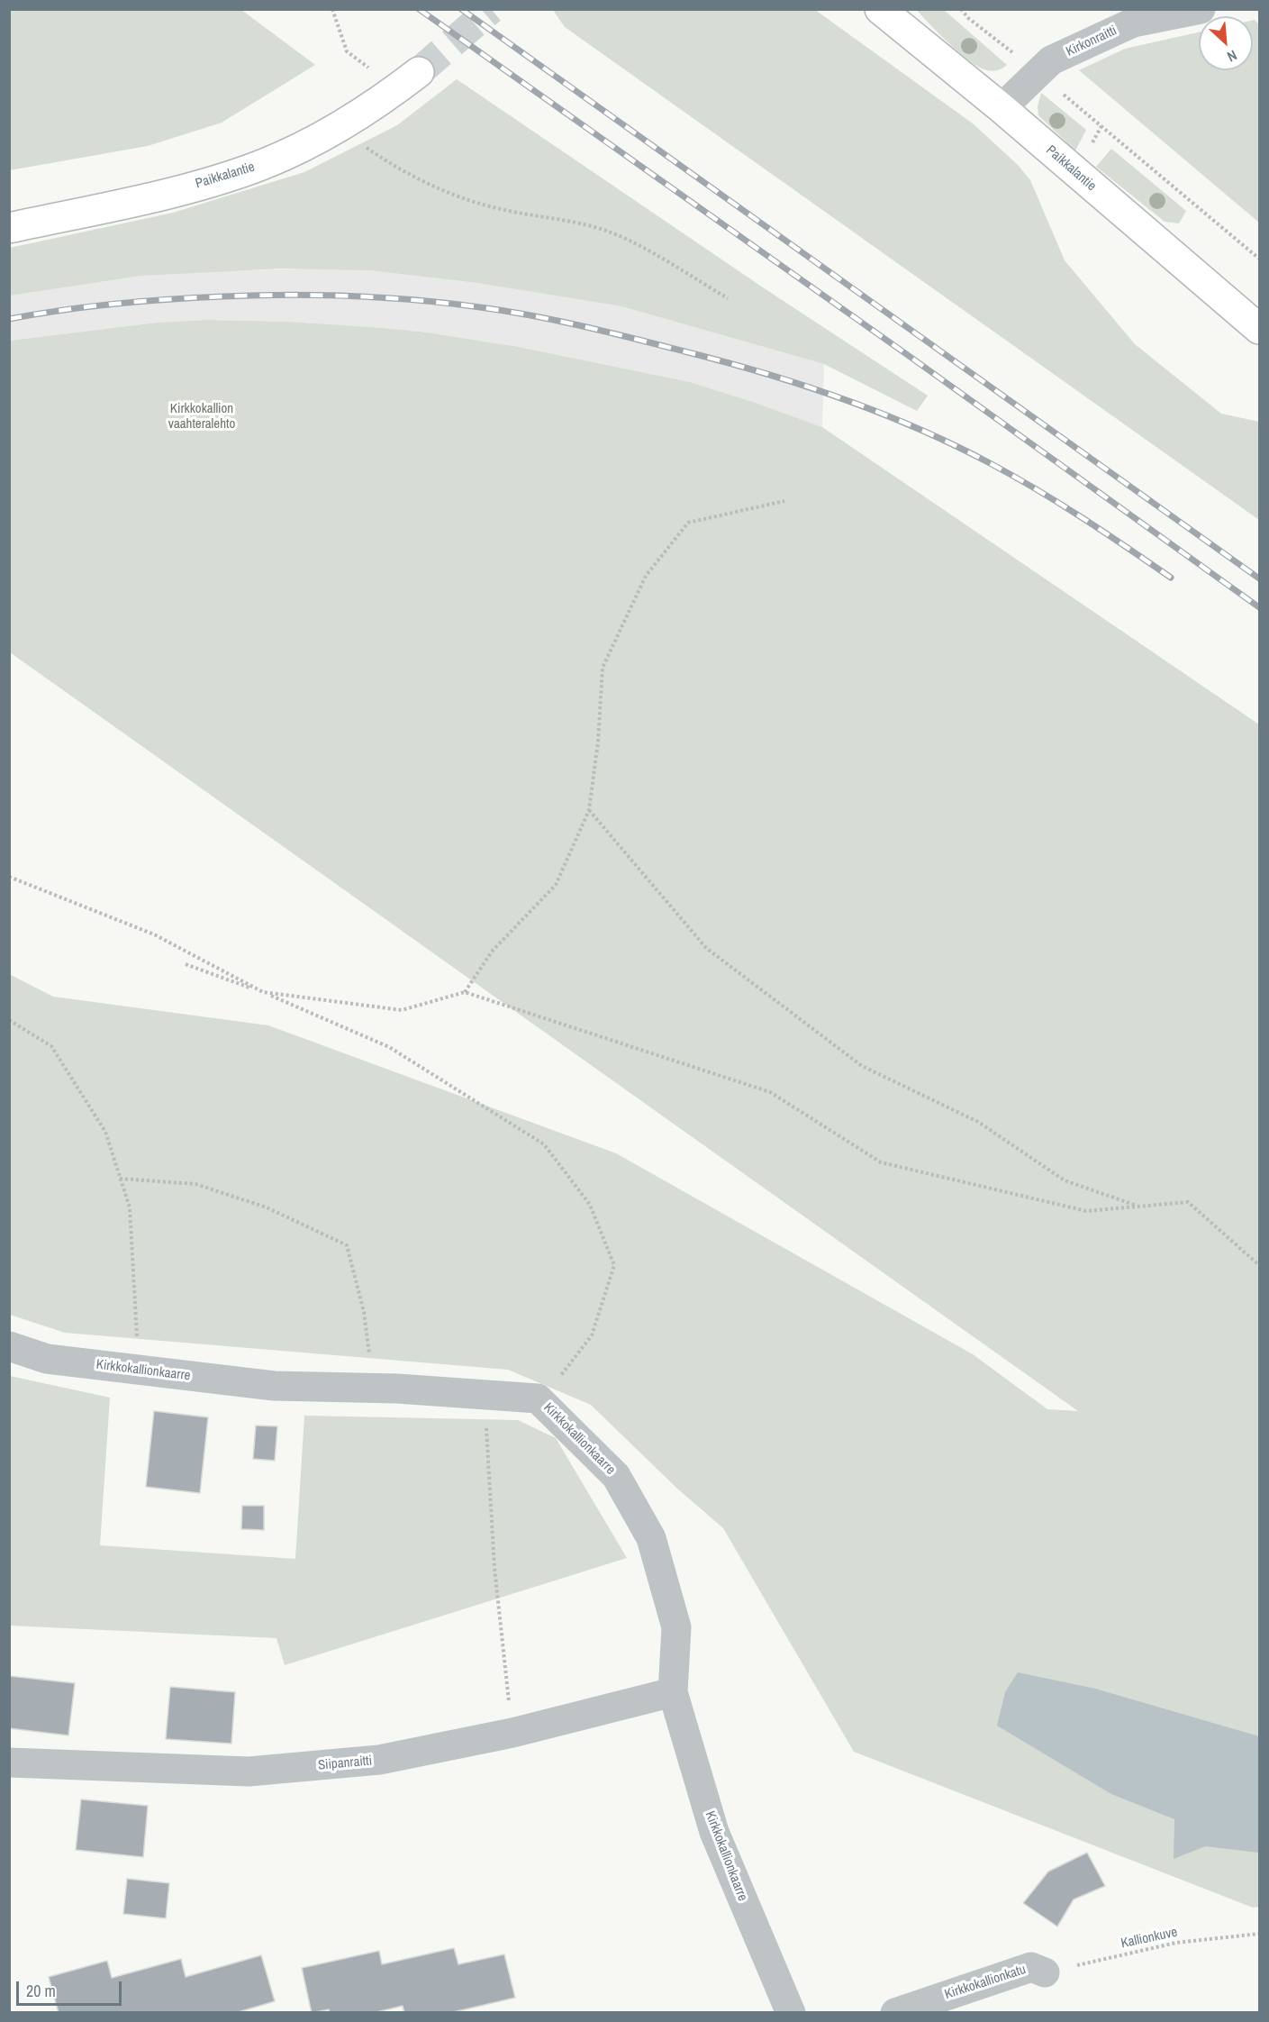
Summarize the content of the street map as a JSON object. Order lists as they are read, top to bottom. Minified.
{"streets":{"street":["Kirkonraitti","Paikkalantie","Kirkkokallionkaarre","Siipanraitti","Kirkkokallionkatu"],"path":["Kallionkuve"]},"crossings":[["Kirkonraitti","Paikkalantie"],["Kirkkokallionkaarre","Siipanraitti"],["Kallionkuve","Kirkkokallionkatu"]],"parks":["Kirkkokallion vaahteralehto"],"scale_bar":"20 m","north":"bottom right"}
